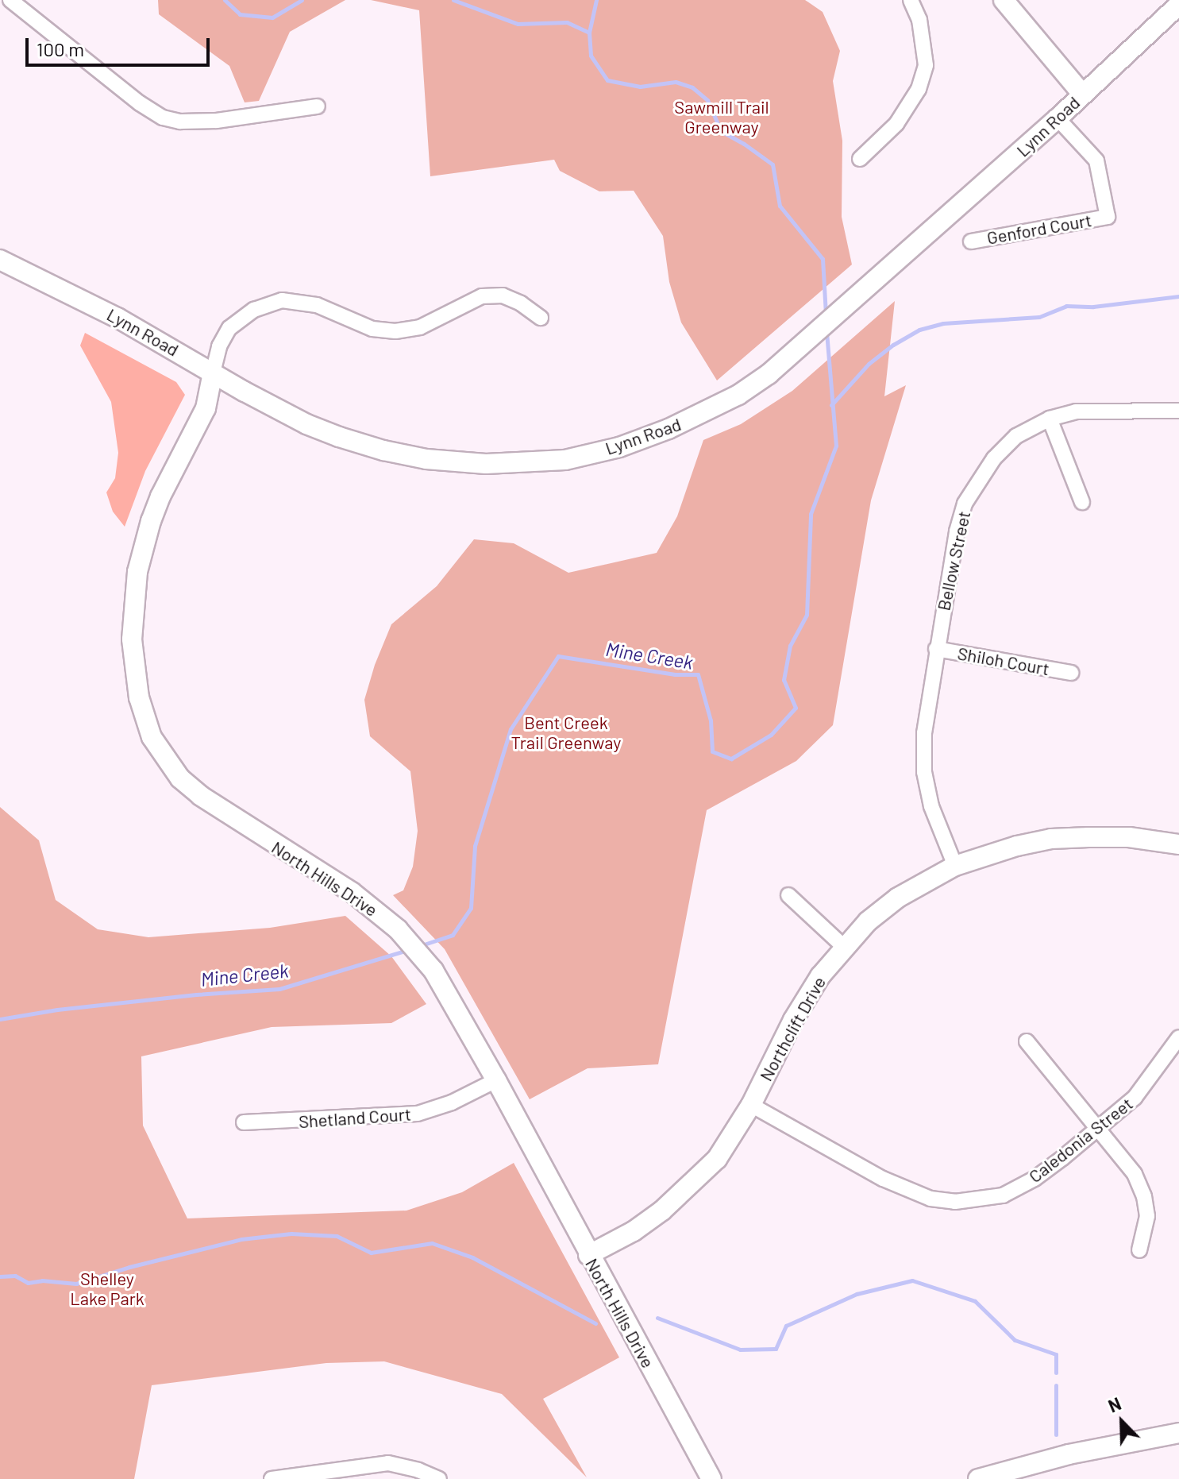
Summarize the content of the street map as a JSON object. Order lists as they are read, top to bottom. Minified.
{"streets":{"main road":["Lynn Road","North Hills Drive","Northclift Drive"],"street":["Genford Court","Bellow Street","Shiloh Court","Shetland Court","Caledonia Street"]},"crossings":[["Lynn Road","Genford Court"],["Lynn Road","North Hills Drive"],["Bellow Street","Shiloh Court"],["Bellow Street","Northclift Drive"],["North Hills Drive","Northclift Drive"],["North Hills Drive","Shetland Court"],["Northclift Drive","Caledonia Street"]],"water":["Mine Creek"],"parks":["Sawmill Trail Greenway","Bent Creek Trail Greenway","Shelley Lake Park"],"scale_bar":"100 m","north":"top left"}
